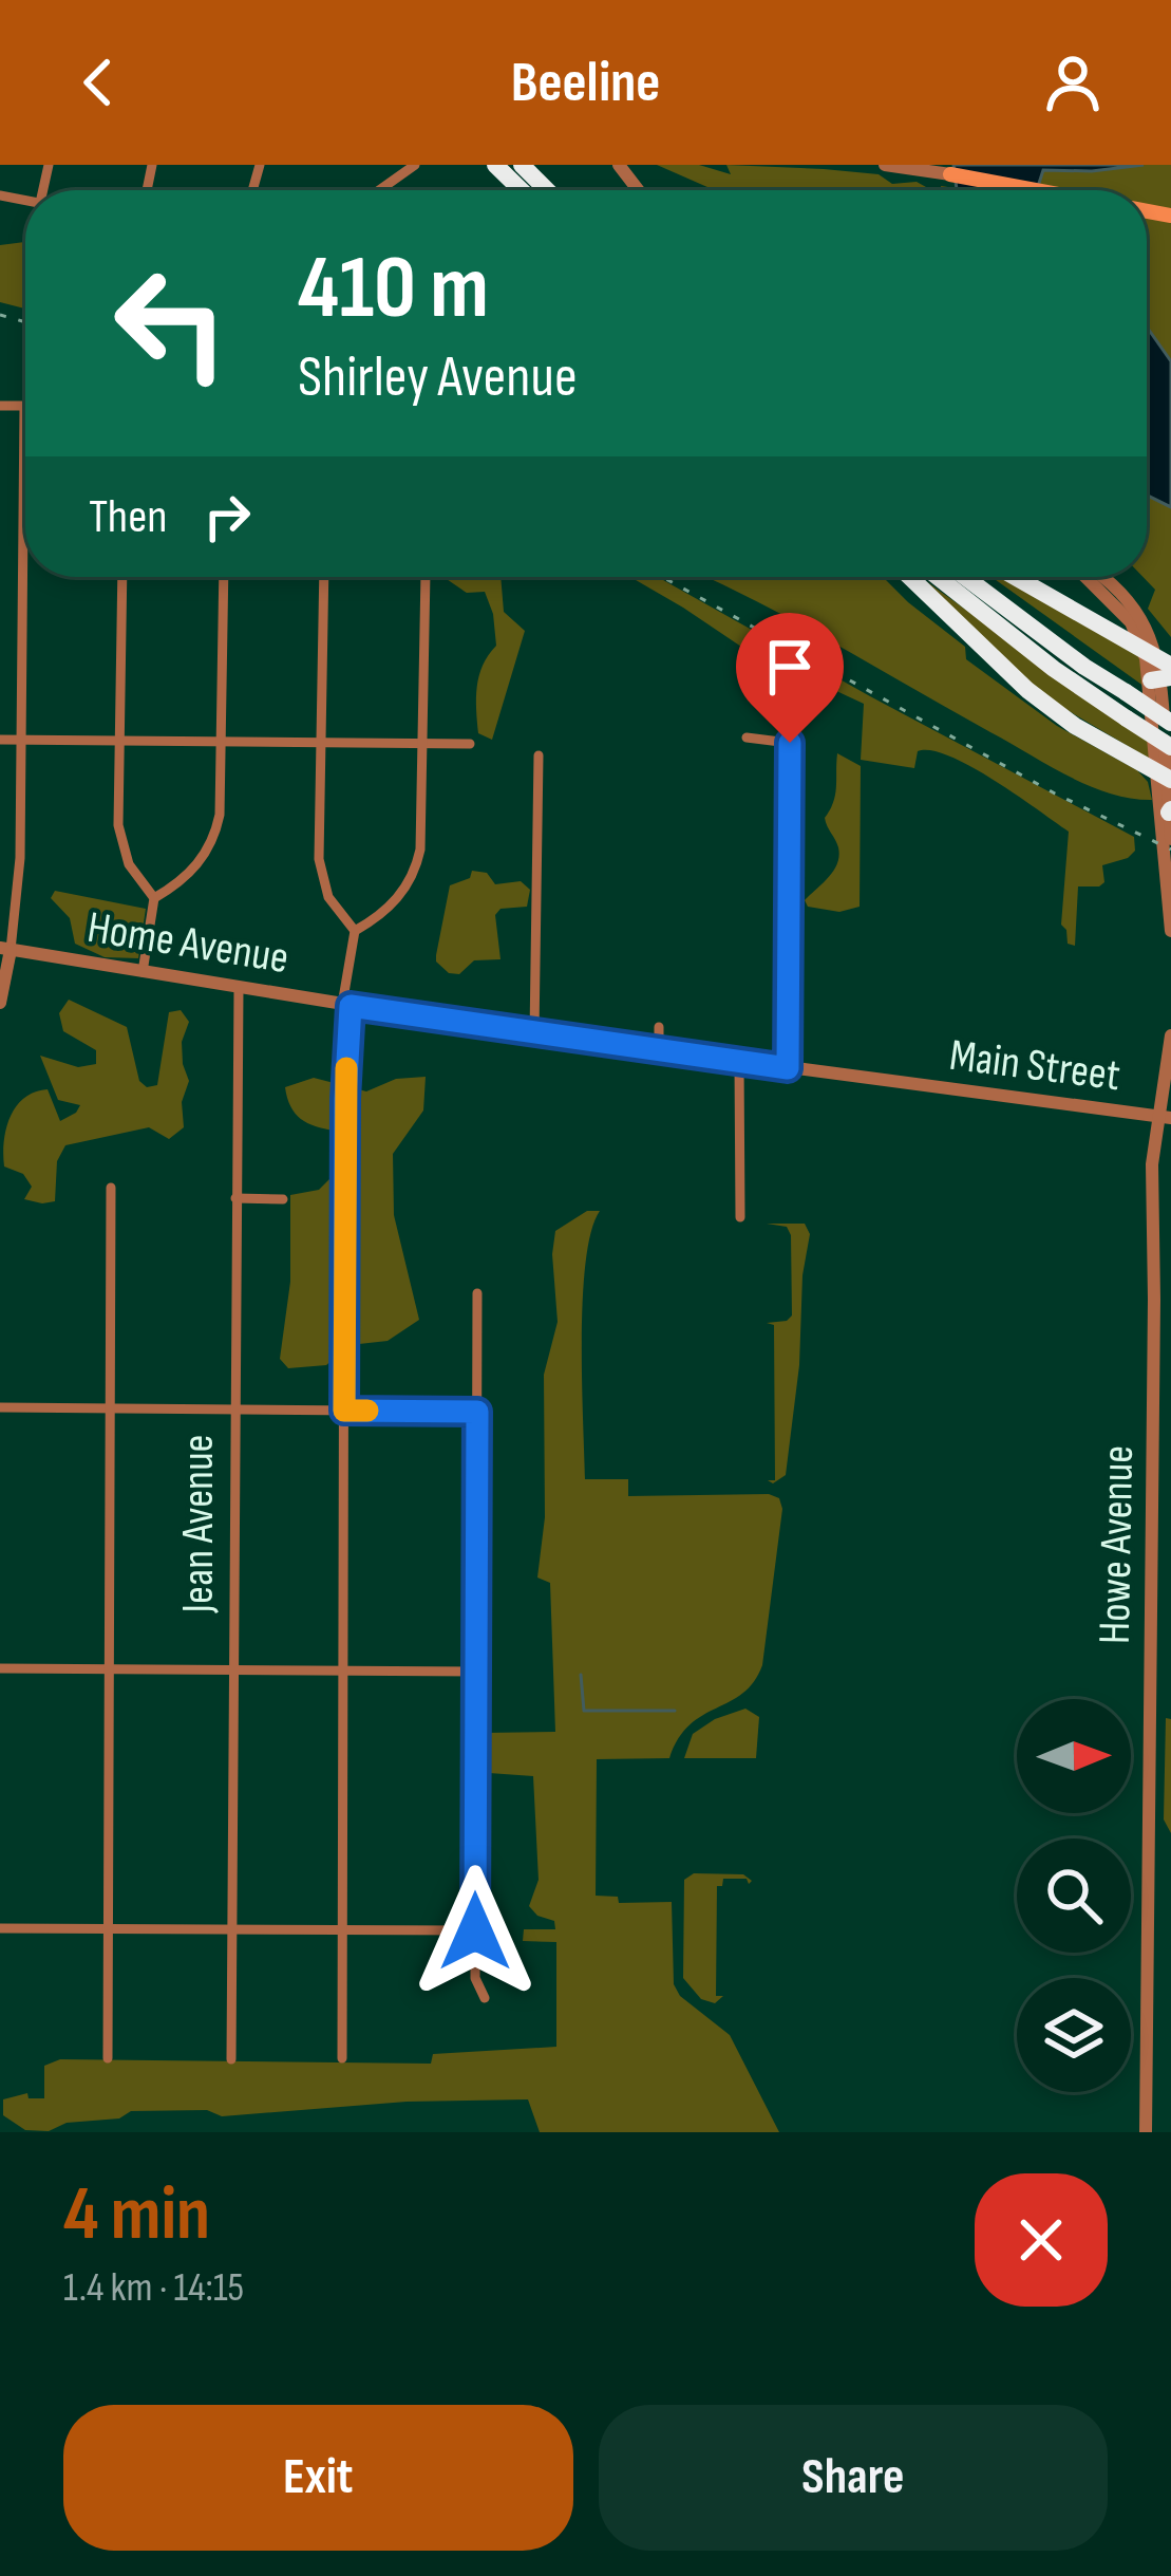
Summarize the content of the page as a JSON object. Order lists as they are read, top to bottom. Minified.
{"streets":{"street":["Home Avenue","Main Street","Jean Avenue","Howe Avenue"]},"crossings":[["Home Avenue","Main Street"],["Home Avenue","Jean Avenue"],["Main Street","Howe Avenue"]],"north":"right","page":{"header":"Beeline","turn":["410 m","Shirley Avenue"],"then":"Then","heading":["4 min","1.4 km · 14:15"],"buttons":["Exit","Share"]}}
